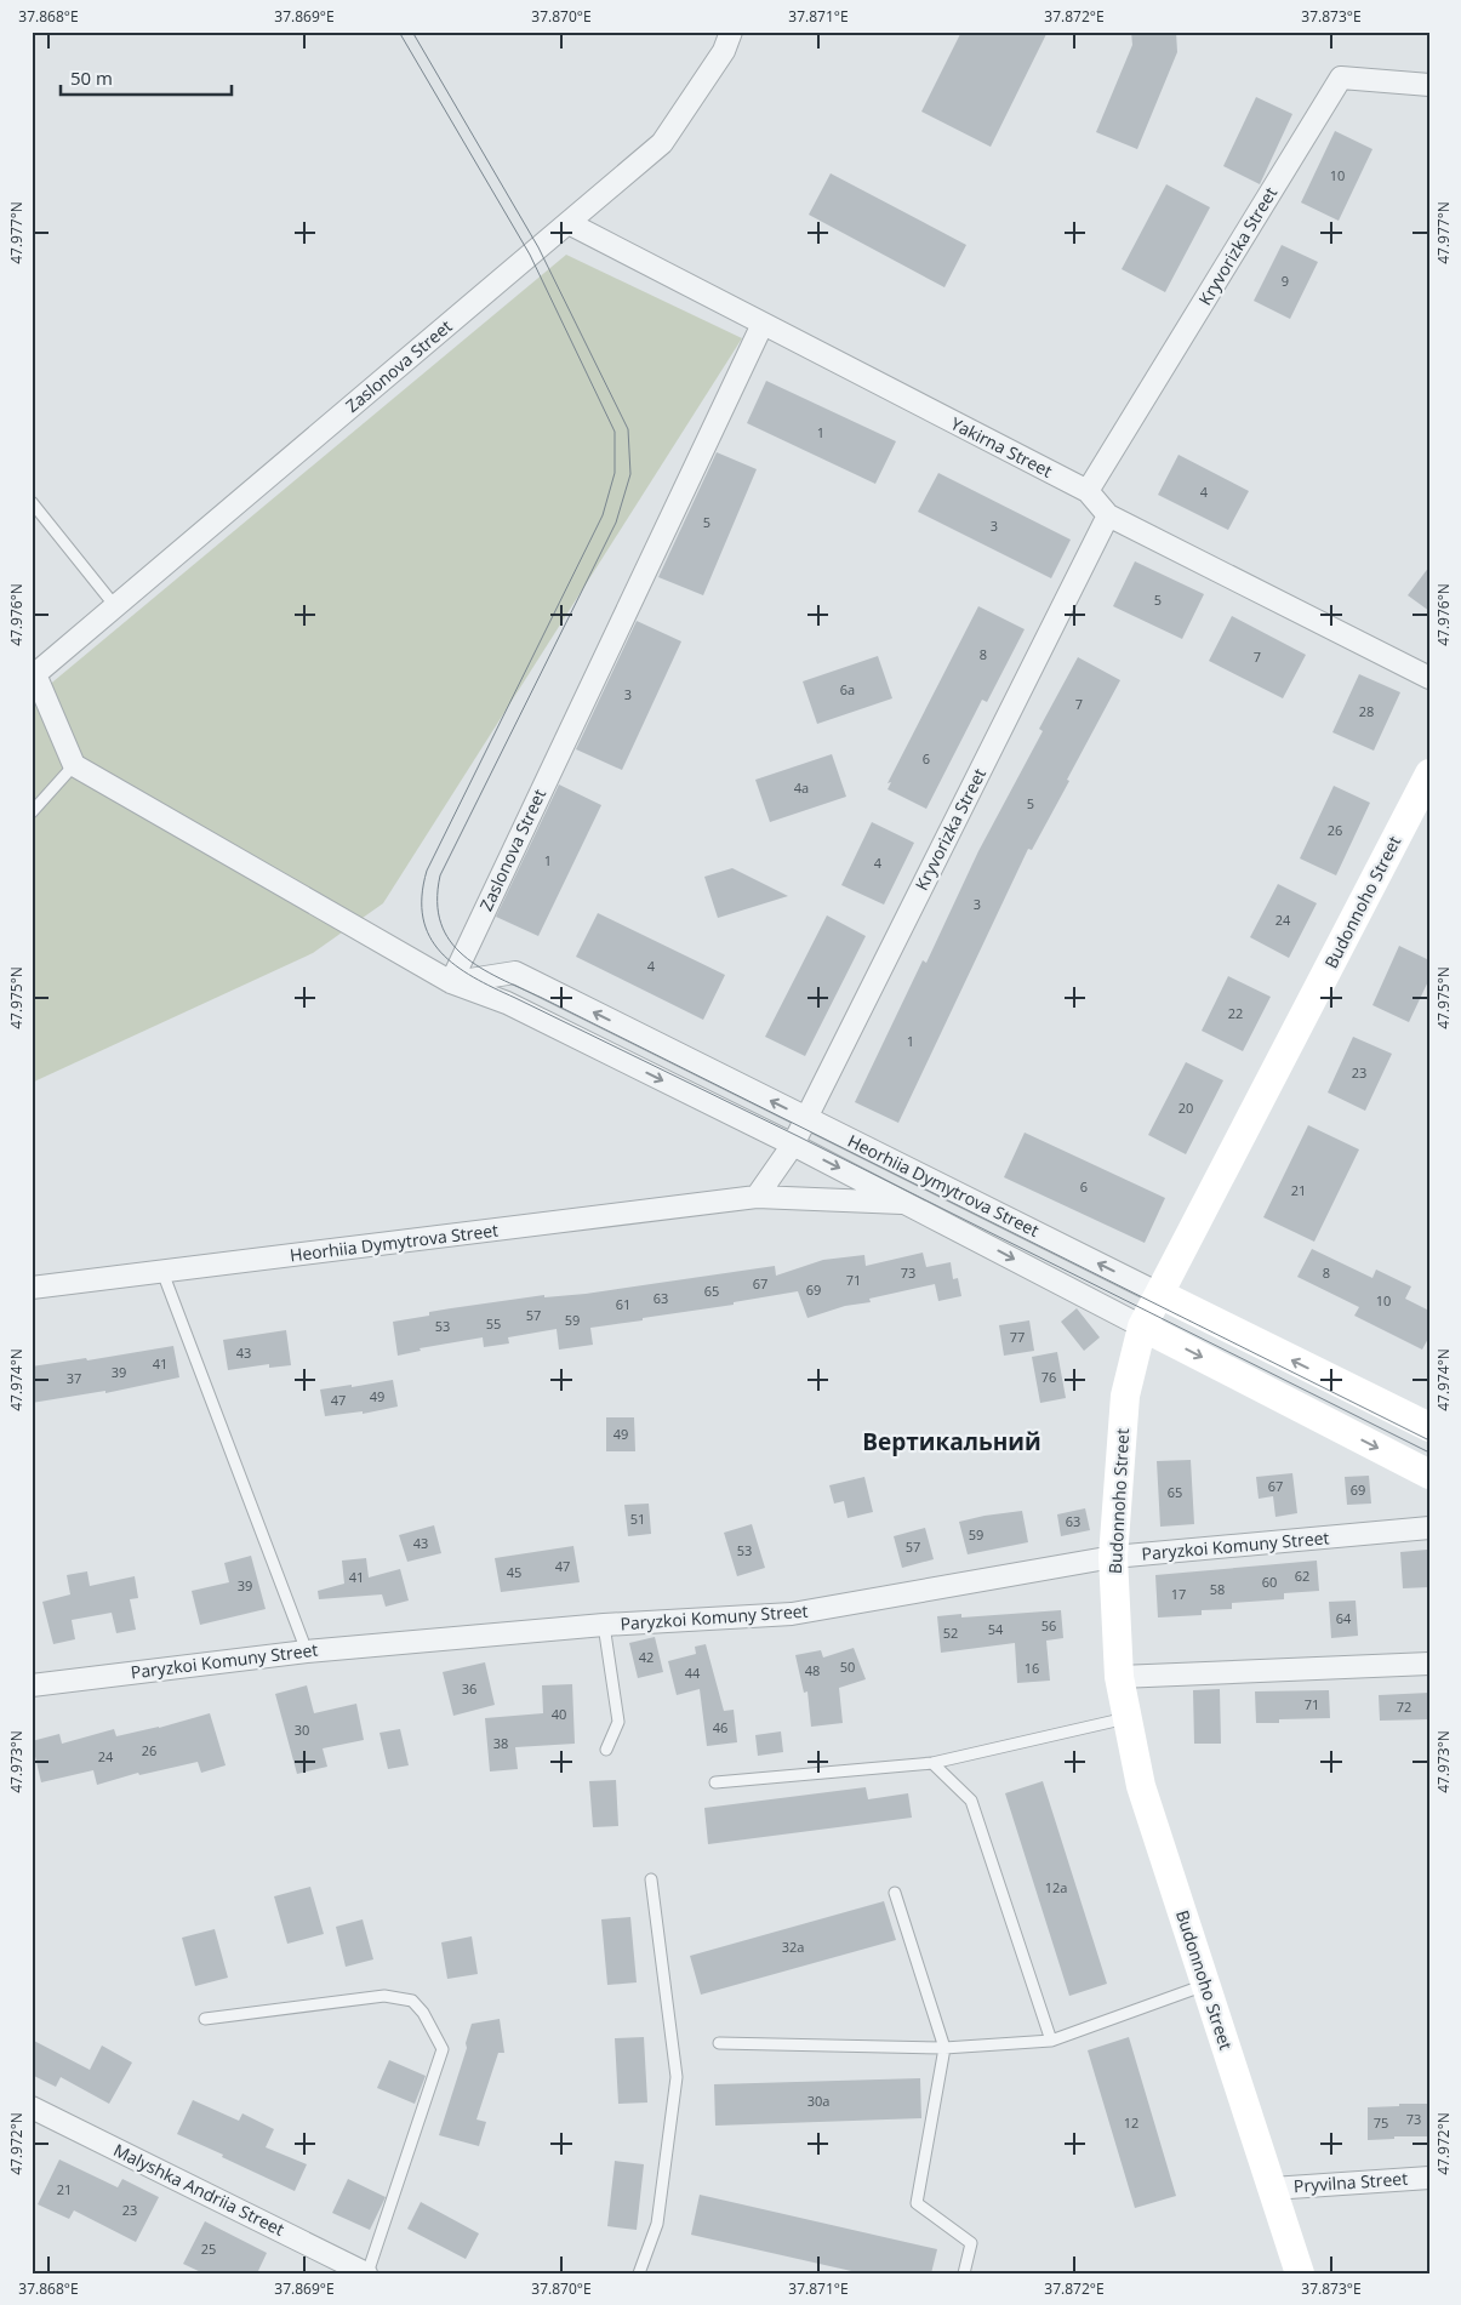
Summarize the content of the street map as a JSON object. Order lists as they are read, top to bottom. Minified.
{"streets":{"main road":["Budonnoho Street","Heorhiia Dymytrova Street"],"street":["Kryvorizka Street","Zaslonova Street","Yakirna Street","Paryzkoi Komuny Street","Pryvilna Street","Malyshka Andriia Street"]},"crossings":[["Kryvorizka Street","Yakirna Street"],["Kryvorizka Street","Heorhiia Dymytrova Street"],["Zaslonova Street","Yakirna Street"],["Zaslonova Street","Heorhiia Dymytrova Street"],["Budonnoho Street","Heorhiia Dymytrova Street"],["Budonnoho Street","Paryzkoi Komuny Street"],["Budonnoho Street","Pryvilna Street"]],"districts":["Вертикальний"],"house_numbers":["10","9","1","4","5","3","5","8","7","6а","3","7","28","6","4а","5","26","1","4","3","24","4","22","1","23","20","6","21","73","8","71","67","69","65","63","10","61","57","59","55","53","77","43","41","39","76","37","49","47","49","67","69","65","51","63","59","43","57","53","47","45","62","41","60","39","58","17","64","56","54","52","42","50","16","48","44","36","71","72","40","46","30","38","26","24","12а","32а","30а","73","12","75","21","23","25"],"scale_bar":"50 m","coordinates":["37.868°E","37.869°E","37.870°E","37.871°E","37.872°E","37.873°E","47.977°N","47.976°N","47.975°N","47.974°N","47.973°N","47.972°N"]}
